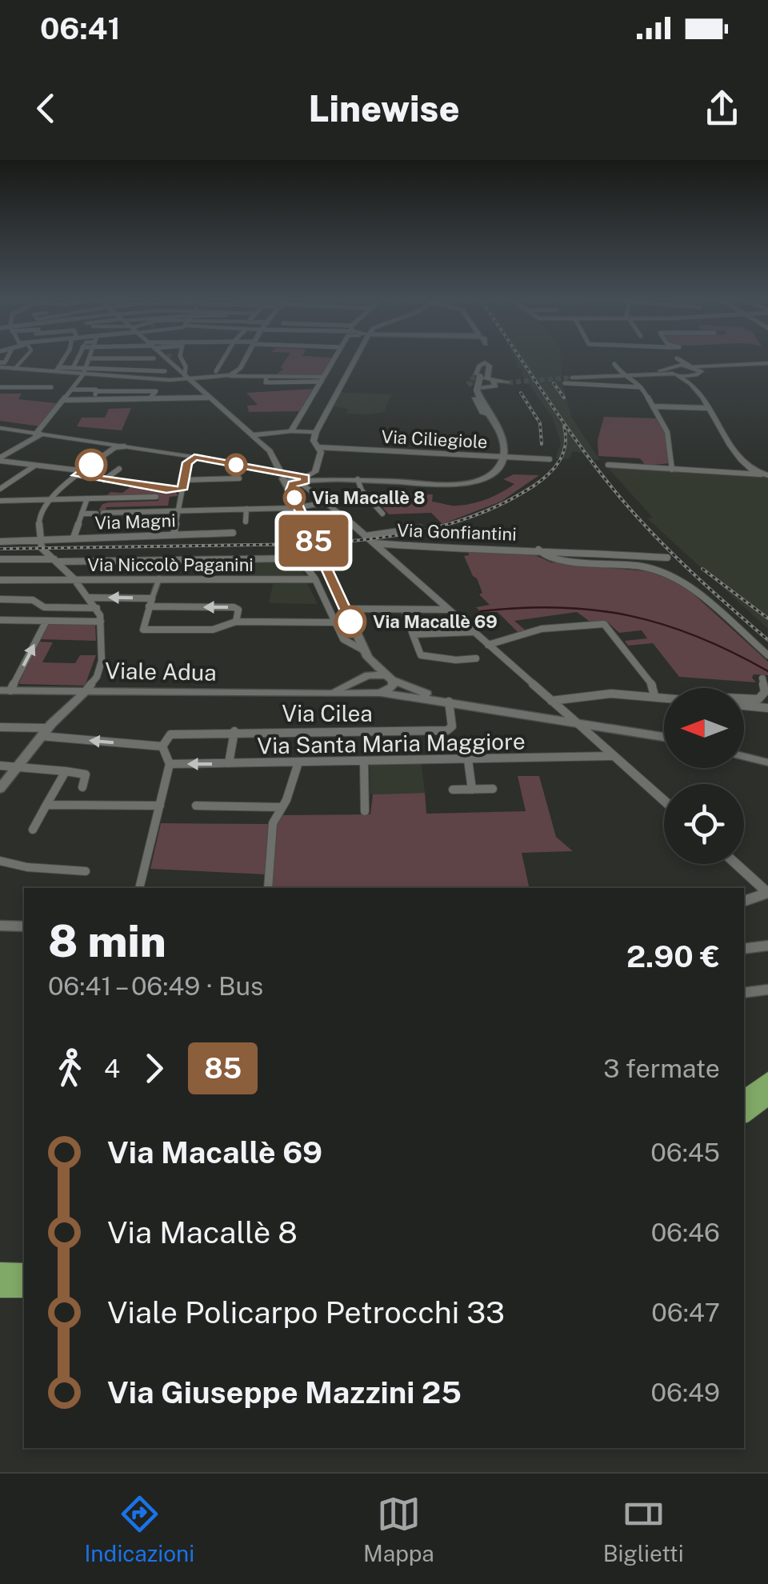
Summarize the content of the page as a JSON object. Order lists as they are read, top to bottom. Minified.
{"streets":{"main road":["Viale Adua"],"street":["Via Ciliegiole","Via Magni","Via Gonfiantini","Via Niccolò Paganini","Via Cilea","Via Santa Maria Maggiore"]},"crossings":[["Viale Adua","Via Cilea"]],"places":["Via Macallè 8","Via Macallè 69"],"lines":["bus line 85"],"north":"left","page":{"status":"06:41","header":"Linewise","on_map":"85","heading":["8 min","06:41 – 06:49 · Bus","2.90 €"],"legs":["4","85","3 fermate"],"list":[{"name":"Via Macallè 69","value":"06:45"},{"name":"Via Macallè 8","value":"06:46"},{"name":"Viale Policarpo Petrocchi 33","value":"06:47"},{"name":"Via Giuseppe Mazzini 25","value":"06:49"}],"tabs":["Indicazioni","Mappa","Biglietti"]}}
